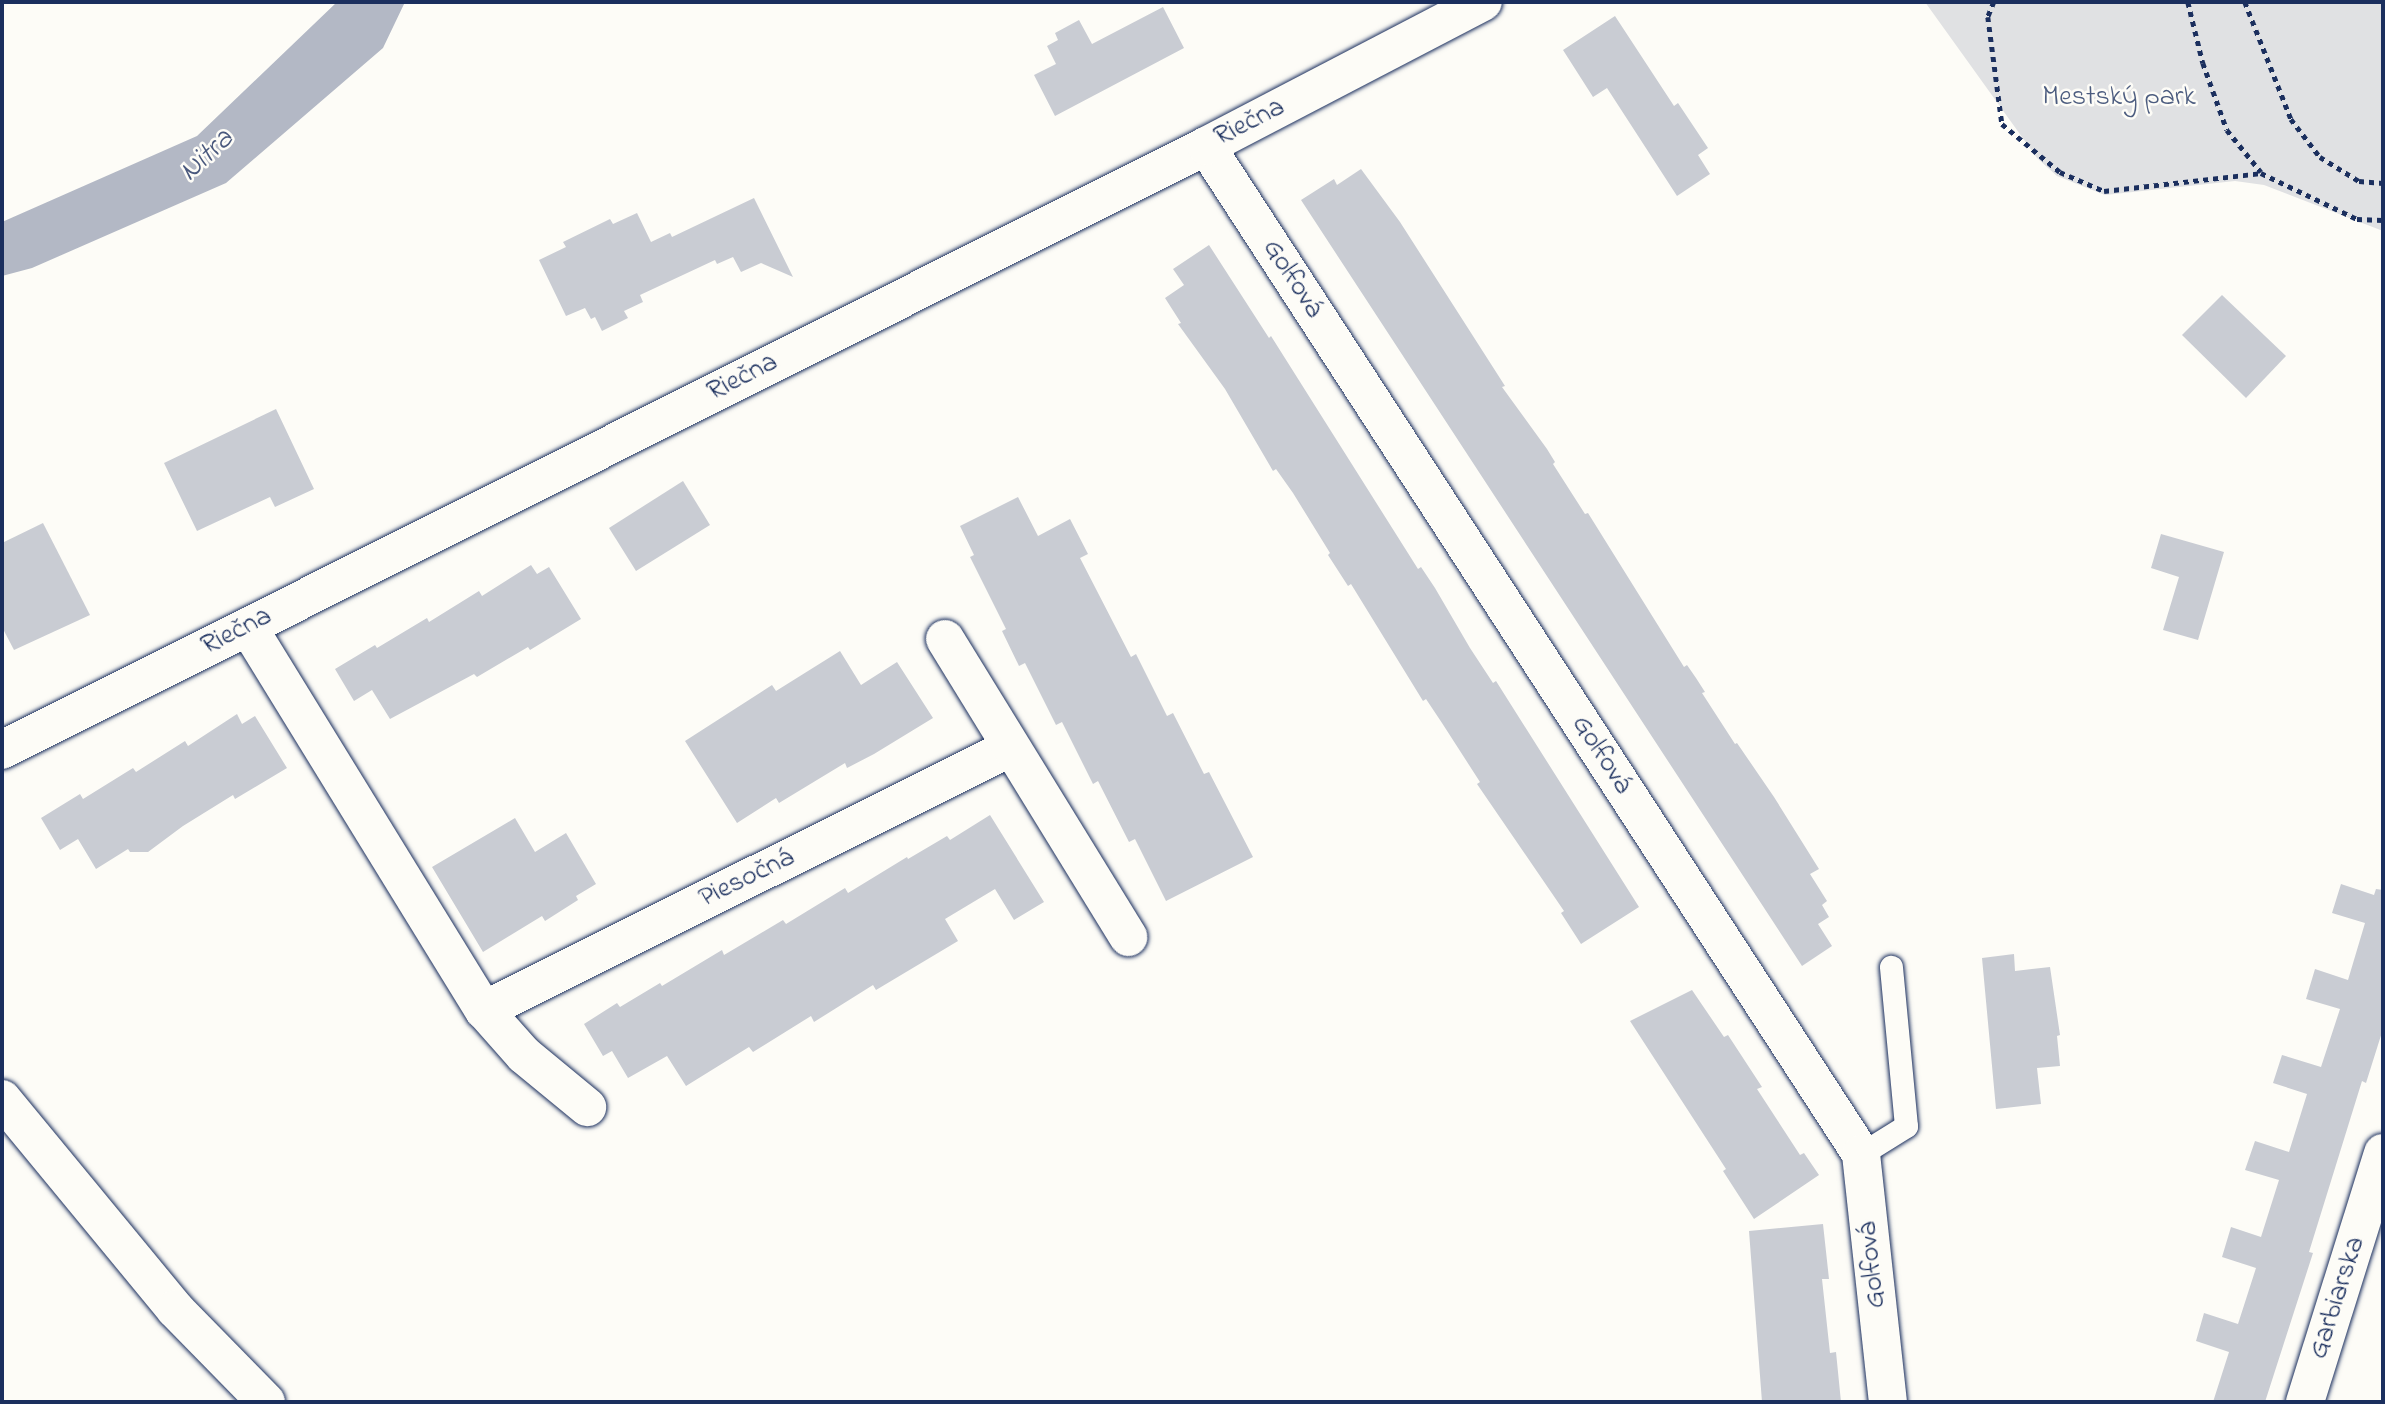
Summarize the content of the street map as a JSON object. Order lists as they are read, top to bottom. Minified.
{"streets":{"street":["Riečna","Golfová","Piesočná","Garbiarska"]},"crossings":[["Riečna","Golfová"]],"water":["Nitra"],"parks":["Mestský park"]}
